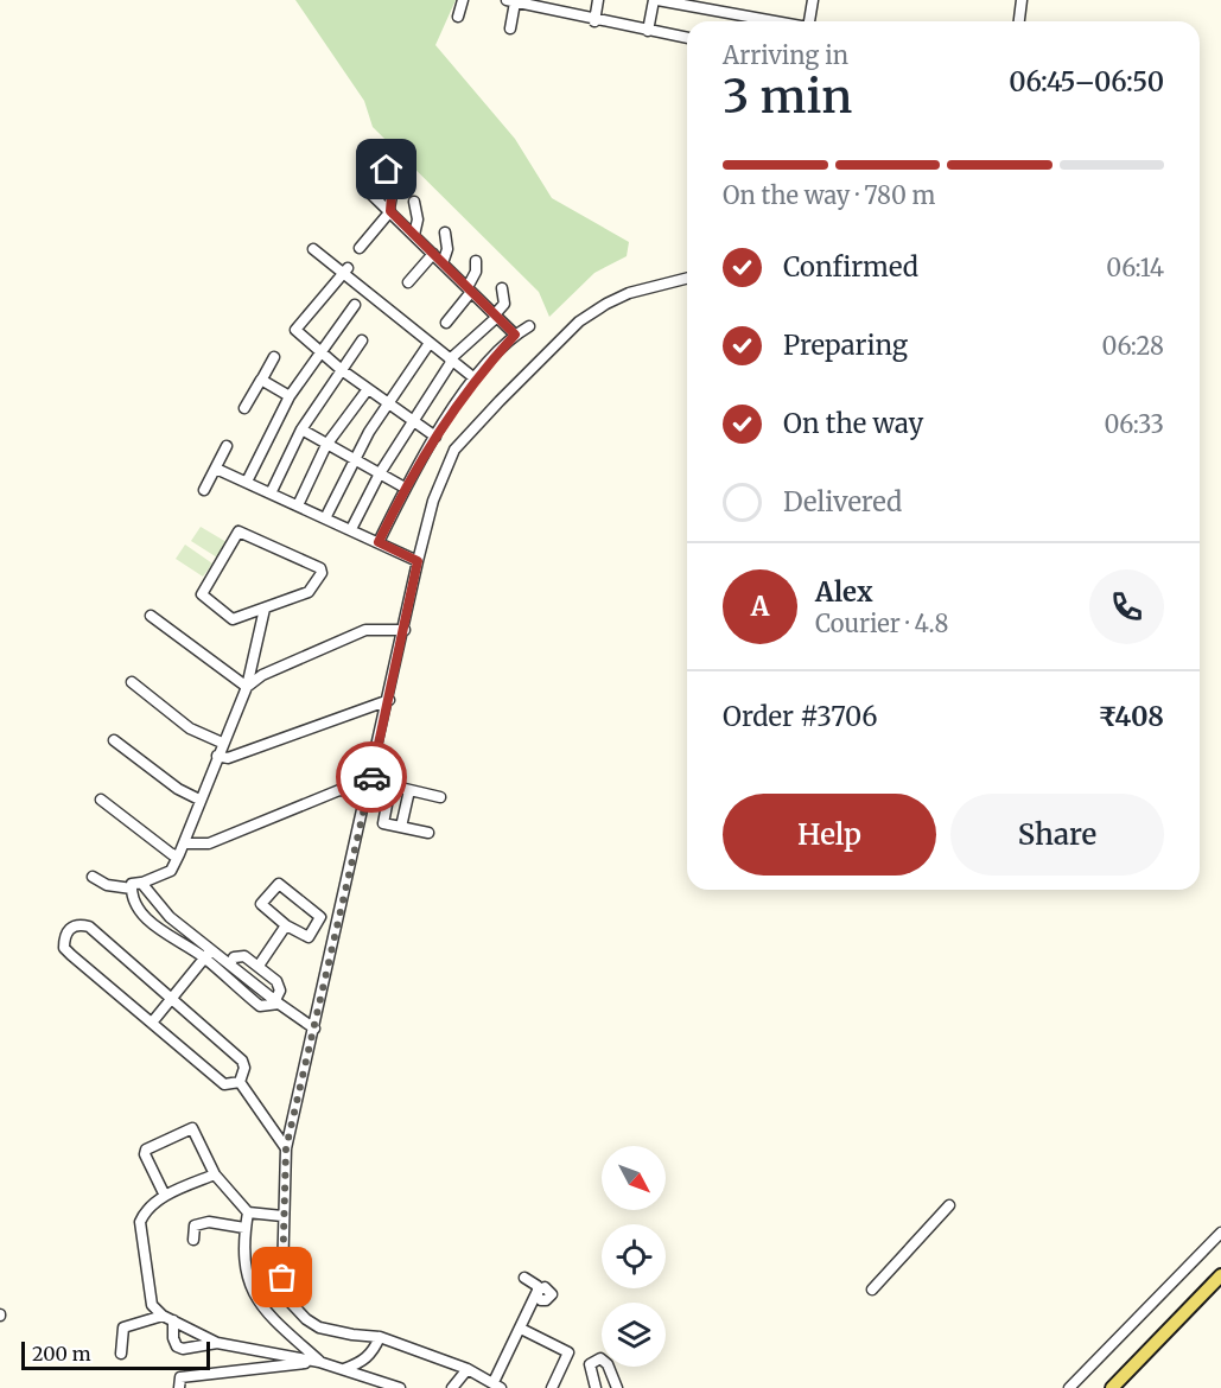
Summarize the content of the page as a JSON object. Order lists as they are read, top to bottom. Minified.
{"scale_bar":"200 m","north":"bottom right","page":{"heading":["3 min","Arriving in","06:45–06:50"],"panel":["Alex","Courier · 4.8","Order #3706","₹408"],"bar":"On the way · 780 m","list":[["Confirmed","06:14"],["Preparing","06:28"],["On the way","06:33"],"Delivered"],"round":"A","buttons":["Help","Share"],"scale":"200 m"}}
